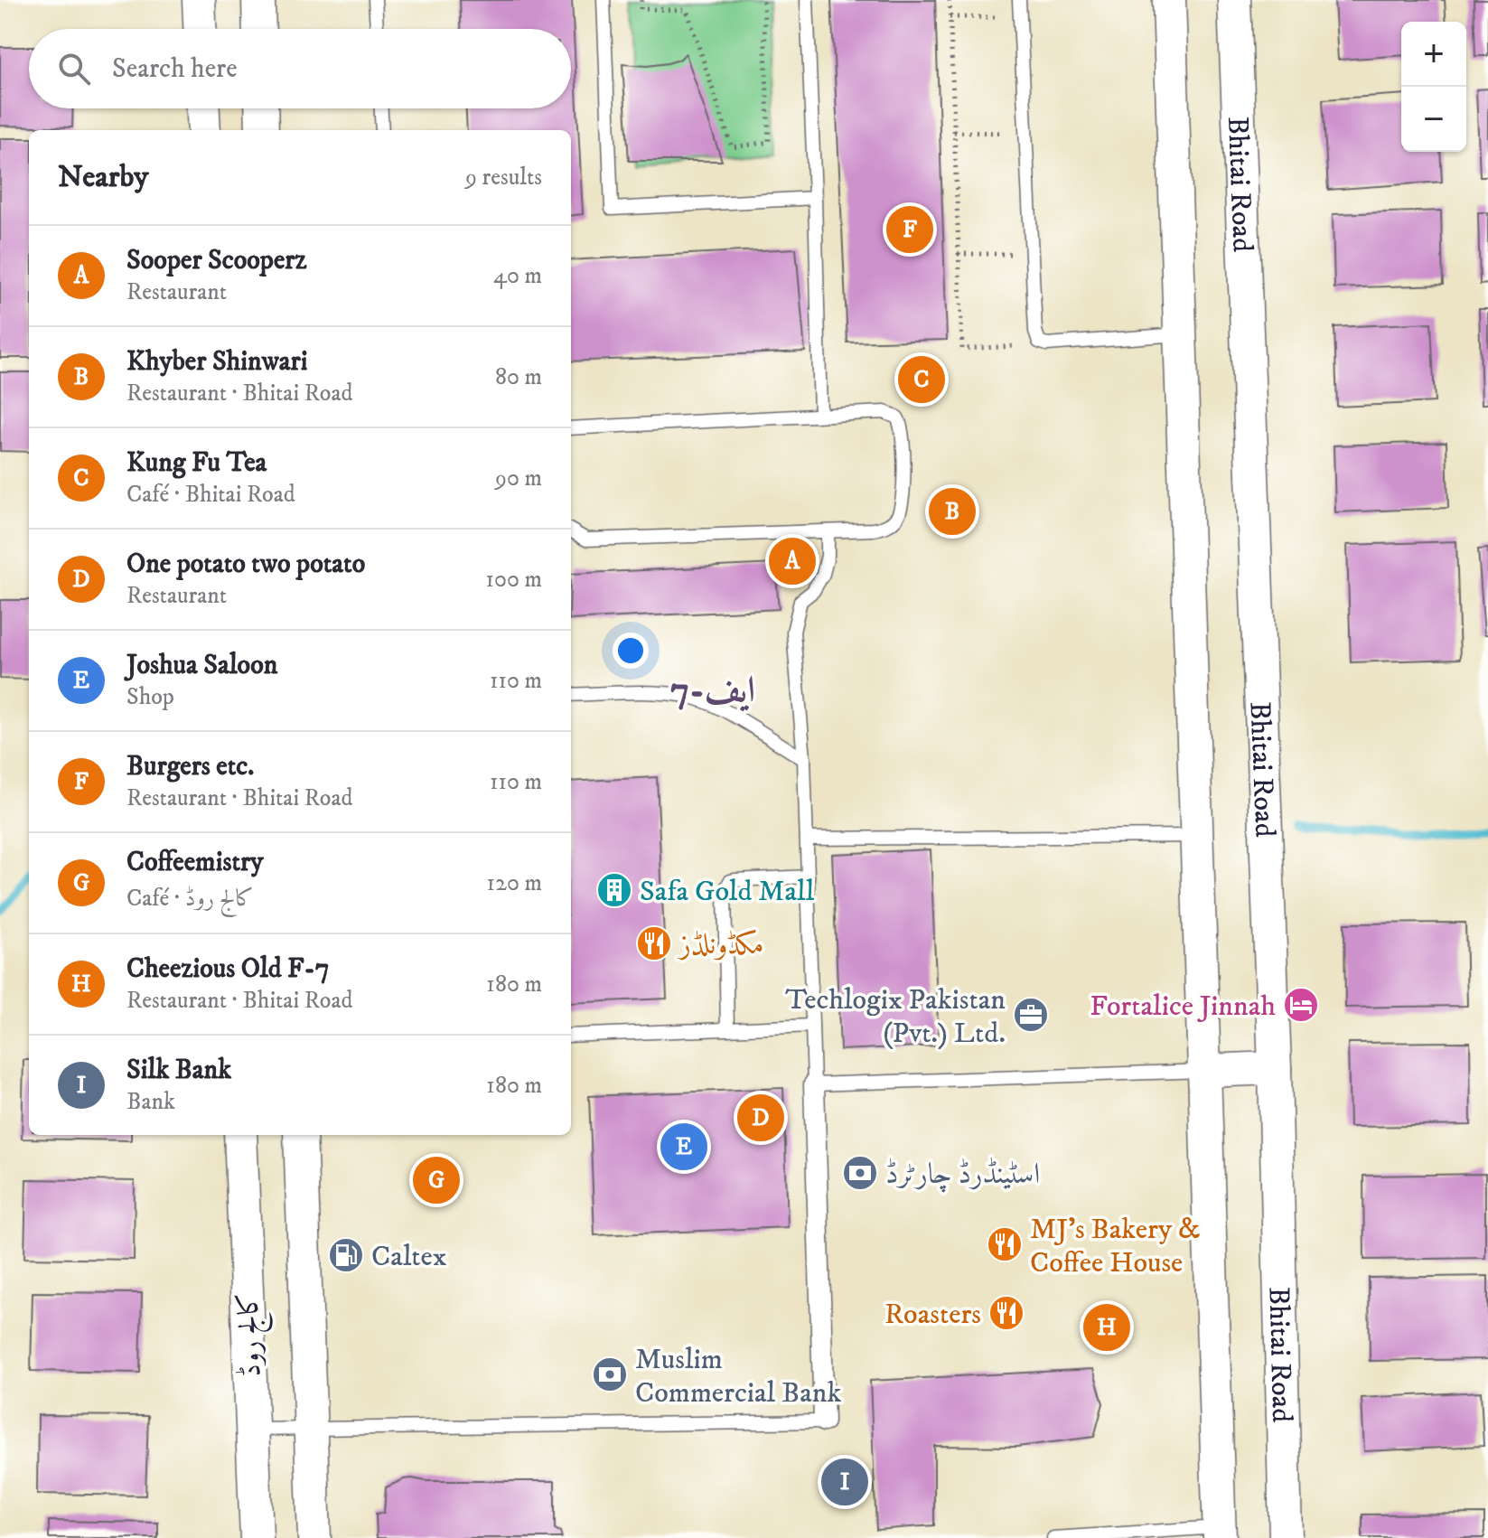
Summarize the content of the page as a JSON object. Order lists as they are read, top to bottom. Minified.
{"streets":{"street":["Bhitai Road","کالج روڈ"]},"districts":["ایف-7"],"places":{"building":["Safa Gold Mall"],"restaurant":["مکڈونلڈز","MJ's Bakery & Coffee House","Roasters"],"hotel":["Fortalice Jinnah"],"office":["Techlogix Pakistan (Pvt.) Ltd."],"bank":["اسٹینڈرڈ چارٹرڈ","Muslim Commercial Bank"],"fuel station":["Caltex"]},"page":{"map_buttons":["+","−"],"search":"Search here","heading":["Nearby","9 results"],"pins":["F","C","B","A","D","E","G","H","I"],"list":[{"mark":"A","name":"Sooper Scooperz","note":"Restaurant","value":"40 m"},{"mark":"B","name":"Khyber Shinwari","note":"Restaurant · Bhitai Road","value":"80 m"},{"mark":"C","name":"Kung Fu Tea","note":"Café · Bhitai Road","value":"90 m"},{"mark":"D","name":"One potato two potato","note":"Restaurant","value":"100 m"},{"mark":"E","name":"Joshua Saloon","note":"Shop","value":"110 m"},{"mark":"F","name":"Burgers etc.","note":"Restaurant · Bhitai Road","value":"110 m"},{"mark":"G","name":"Coffeemistry","note":"Café · کالج روڈ","value":"120 m"},{"mark":"H","name":"Cheezious Old F-7","note":"Restaurant · Bhitai Road","value":"180 m"},{"mark":"I","name":"Silk Bank","note":"Bank","value":"180 m"}]}}
